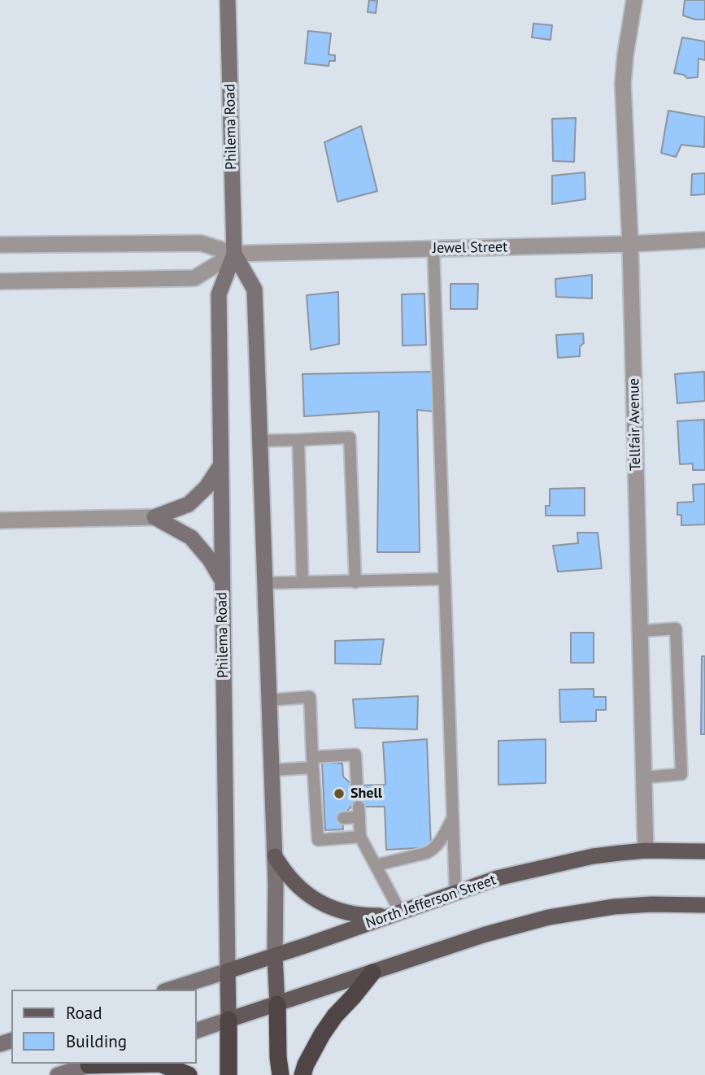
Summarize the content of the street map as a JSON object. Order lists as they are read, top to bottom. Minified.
{"streets":{"main road":["Philema Road","North Jefferson Street"],"street":["Jewel Street","Tellfair Avenue"]},"crossings":[["Philema Road","Jewel Street"],["Philema Road","North Jefferson Street"],["Jewel Street","Tellfair Avenue"],["Tellfair Avenue","North Jefferson Street"]],"places":["Shell"],"legend":["Road","Building"]}
